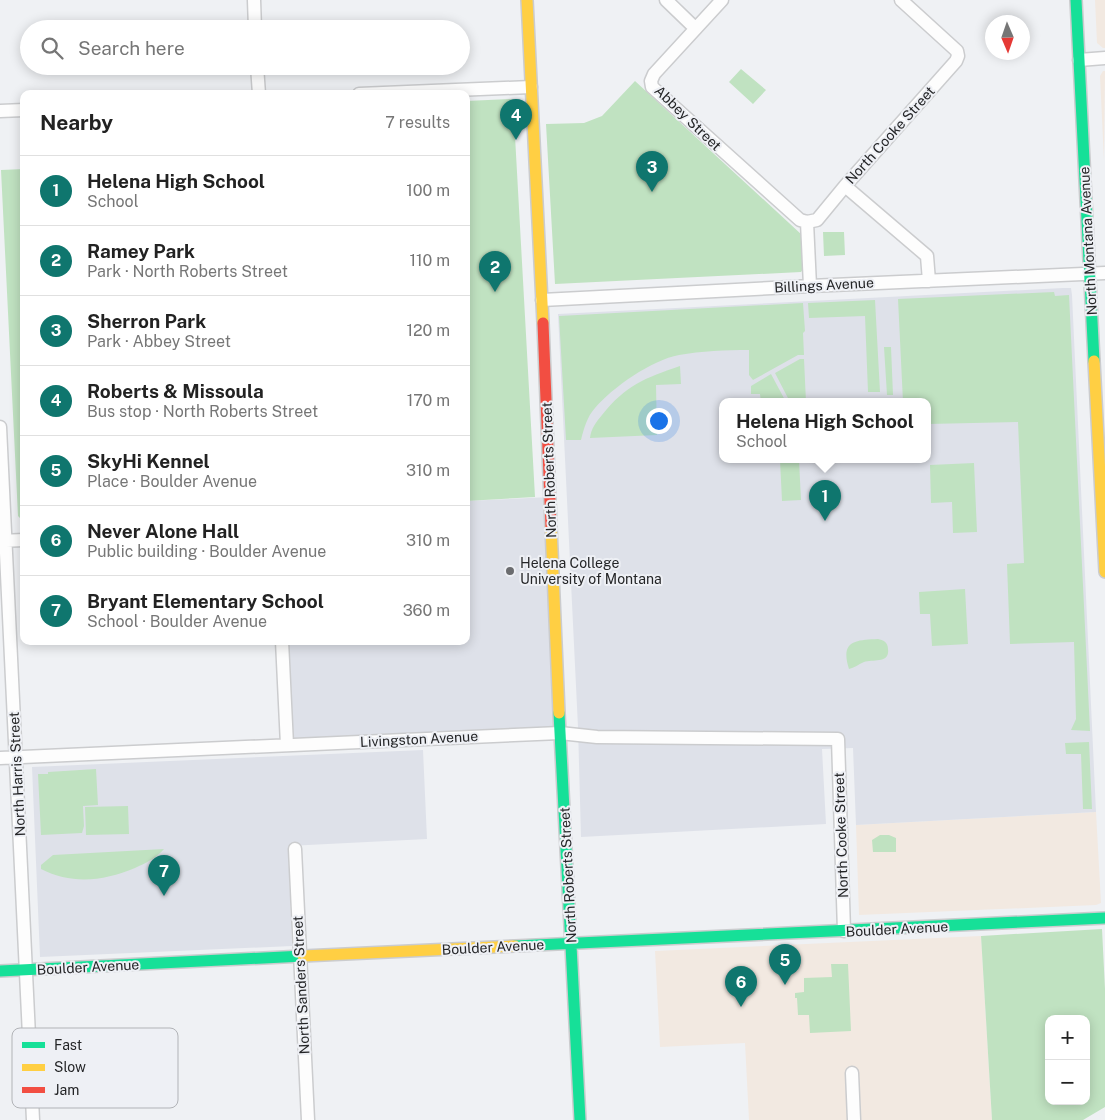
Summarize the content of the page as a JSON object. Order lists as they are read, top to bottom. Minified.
{"streets":{"main road":["North Montana Avenue","North Roberts Street","Boulder Avenue"],"street":["Abbey Street","North Cooke Street","Billings Avenue","Livingston Avenue","North Harris Street","North Sanders Street"]},"crossings":[["Abbey Street","North Cooke Street"],["North Cooke Street","Livingston Avenue"],["North Cooke Street","Boulder Avenue"],["North Montana Avenue","Billings Avenue"],["Billings Avenue","North Roberts Street"],["North Roberts Street","Livingston Avenue"],["North Roberts Street","Boulder Avenue"],["Livingston Avenue","North Harris Street"],["North Harris Street","Boulder Avenue"],["Boulder Avenue","North Sanders Street"]],"places":["Helena College University of Montana"],"legend":["Fast","Slow","Jam"],"north":"bottom","page":{"search":"Search here","heading":["Nearby","7 results"],"pins":["4","3","2","1","7","5","6"],"list":[{"mark":"1","name":"Helena High School","note":"School","value":"100 m"},{"mark":"2","name":"Ramey Park","note":"Park · North Roberts Street","value":"110 m"},{"mark":"3","name":"Sherron Park","note":"Park · Abbey Street","value":"120 m"},{"mark":"4","name":"Roberts & Missoula","note":"Bus stop · North Roberts Street","value":"170 m"},{"mark":"5","name":"SkyHi Kennel","note":"Place · Boulder Avenue","value":"310 m"},{"mark":"6","name":"Never Alone Hall","note":"Public building · Boulder Avenue","value":"310 m"},{"mark":"7","name":"Bryant Elementary School","note":"School · Boulder Avenue","value":"360 m"}],"popup":["Helena High School","School"],"map_buttons":["+","−"]}}
